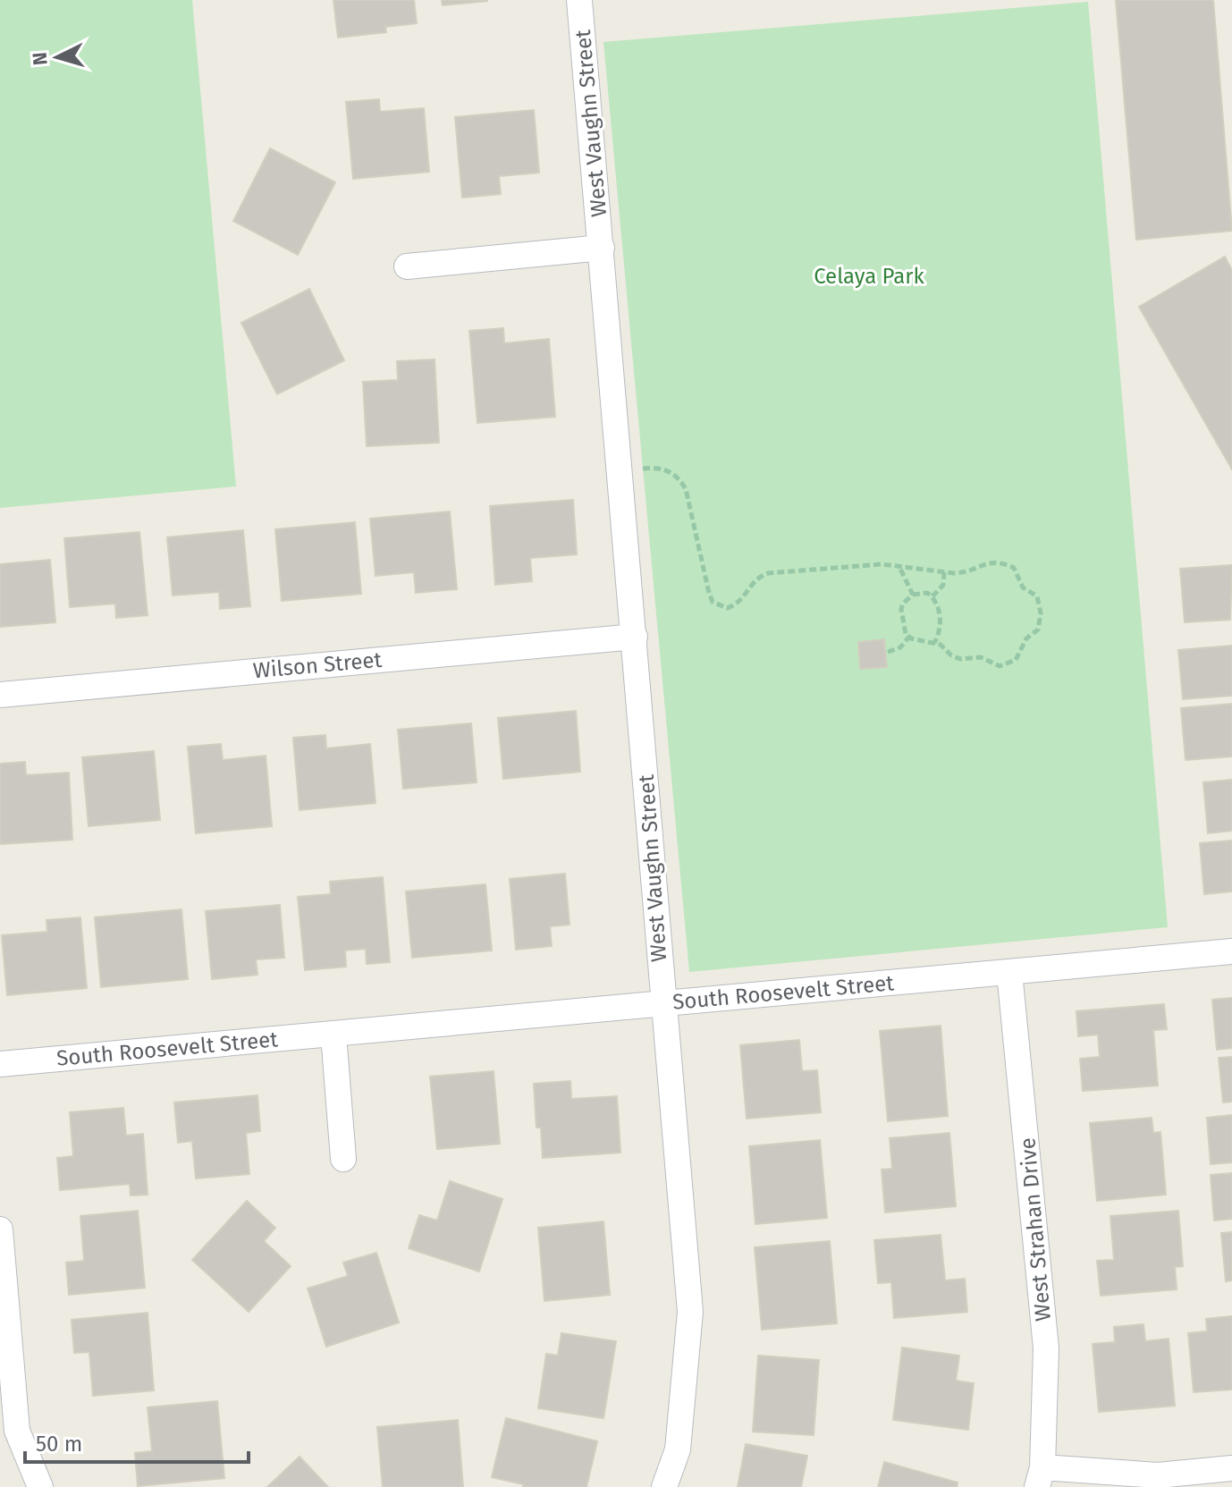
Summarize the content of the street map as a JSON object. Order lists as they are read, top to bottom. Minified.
{"streets":{"street":["West Vaughn Street","Wilson Street","South Roosevelt Street","West Strahan Drive"]},"crossings":[["West Vaughn Street","Wilson Street"],["West Vaughn Street","South Roosevelt Street"],["South Roosevelt Street","West Strahan Drive"]],"parks":["Celaya Park"],"scale_bar":"50 m","north":"left"}
